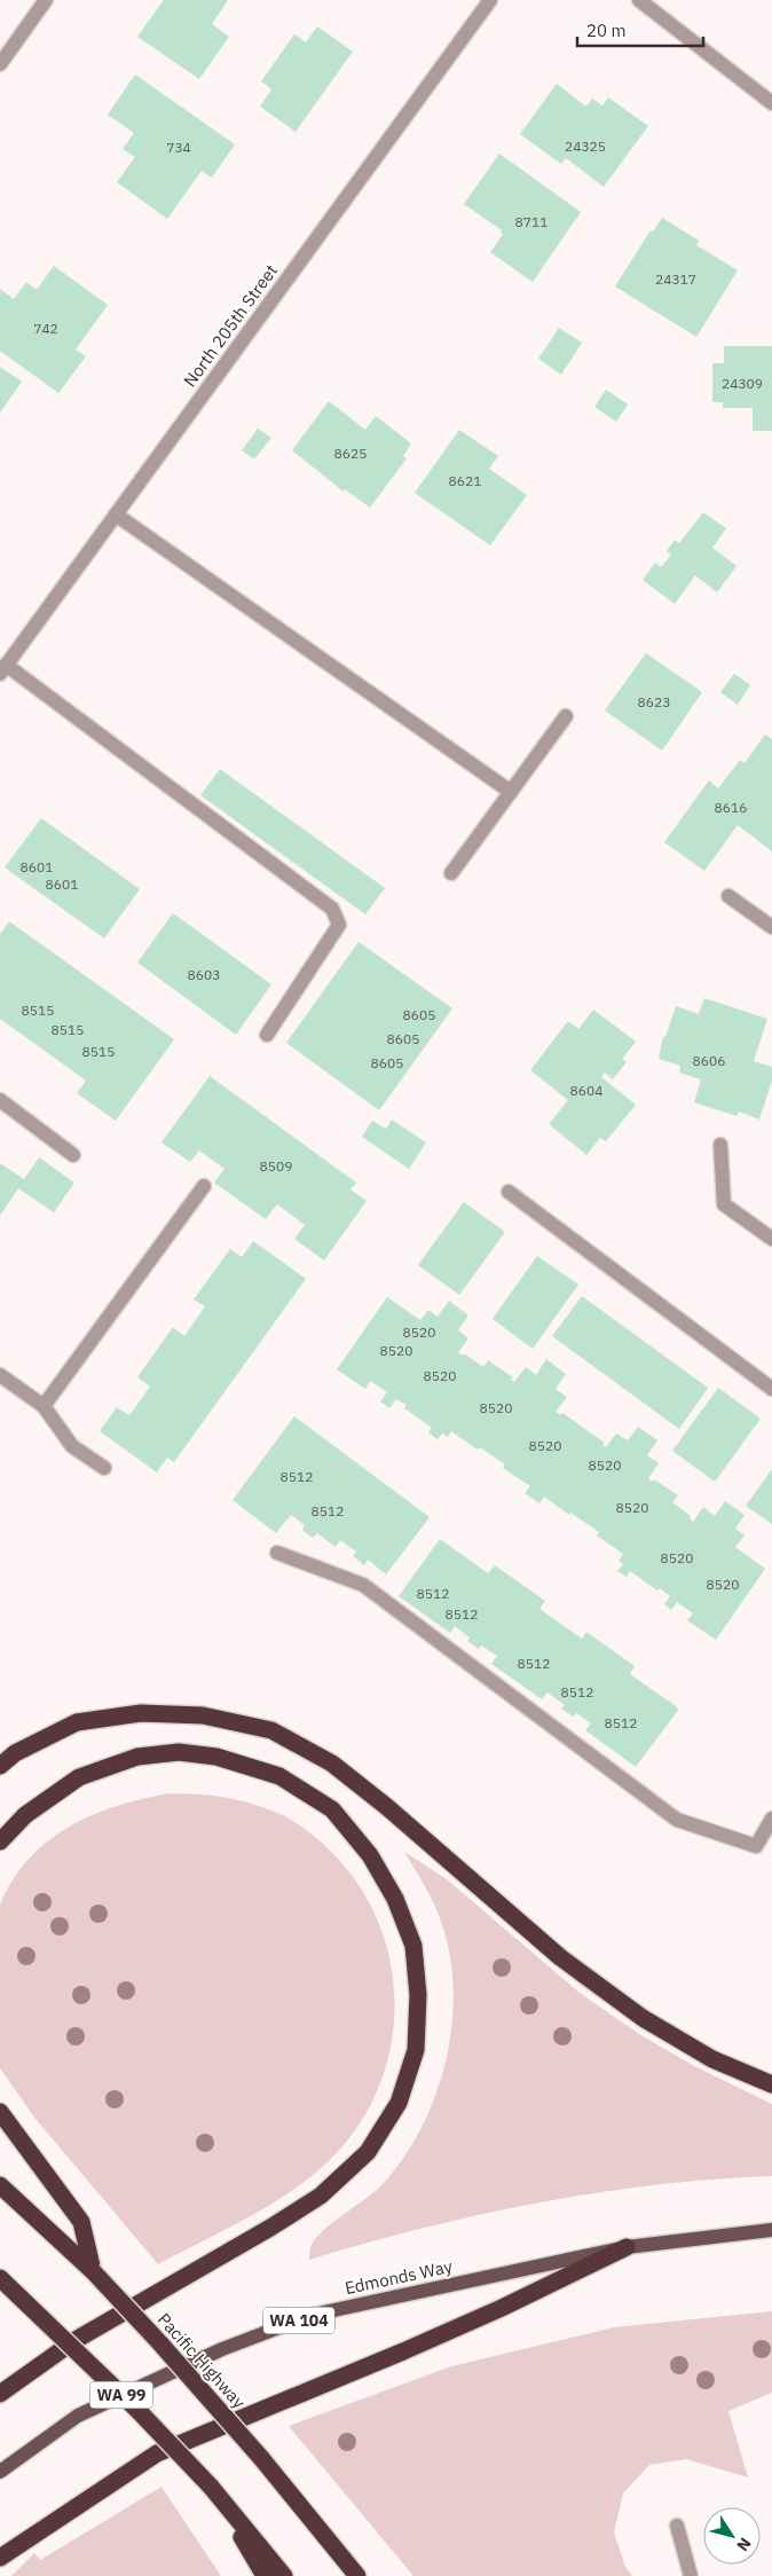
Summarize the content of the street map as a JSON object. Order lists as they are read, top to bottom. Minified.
{"streets":{"highway":["Pacific Highway","WA 99"],"main road":["Edmonds Way","WA 104"],"street":["North 205th Street"]},"house_numbers":["24325","734","8711","24317","742","24309","8625","8621","8623","8616","8601","8601","8603","8515","8605","8515","8605","8515","8606","8605","8604","8509","8520","8520","8520","8520","8520","8520","8512","8520","8512","8520","8520","8512","8512","8512","8512","8512"],"scale_bar":"20 m","north":"bottom right"}
